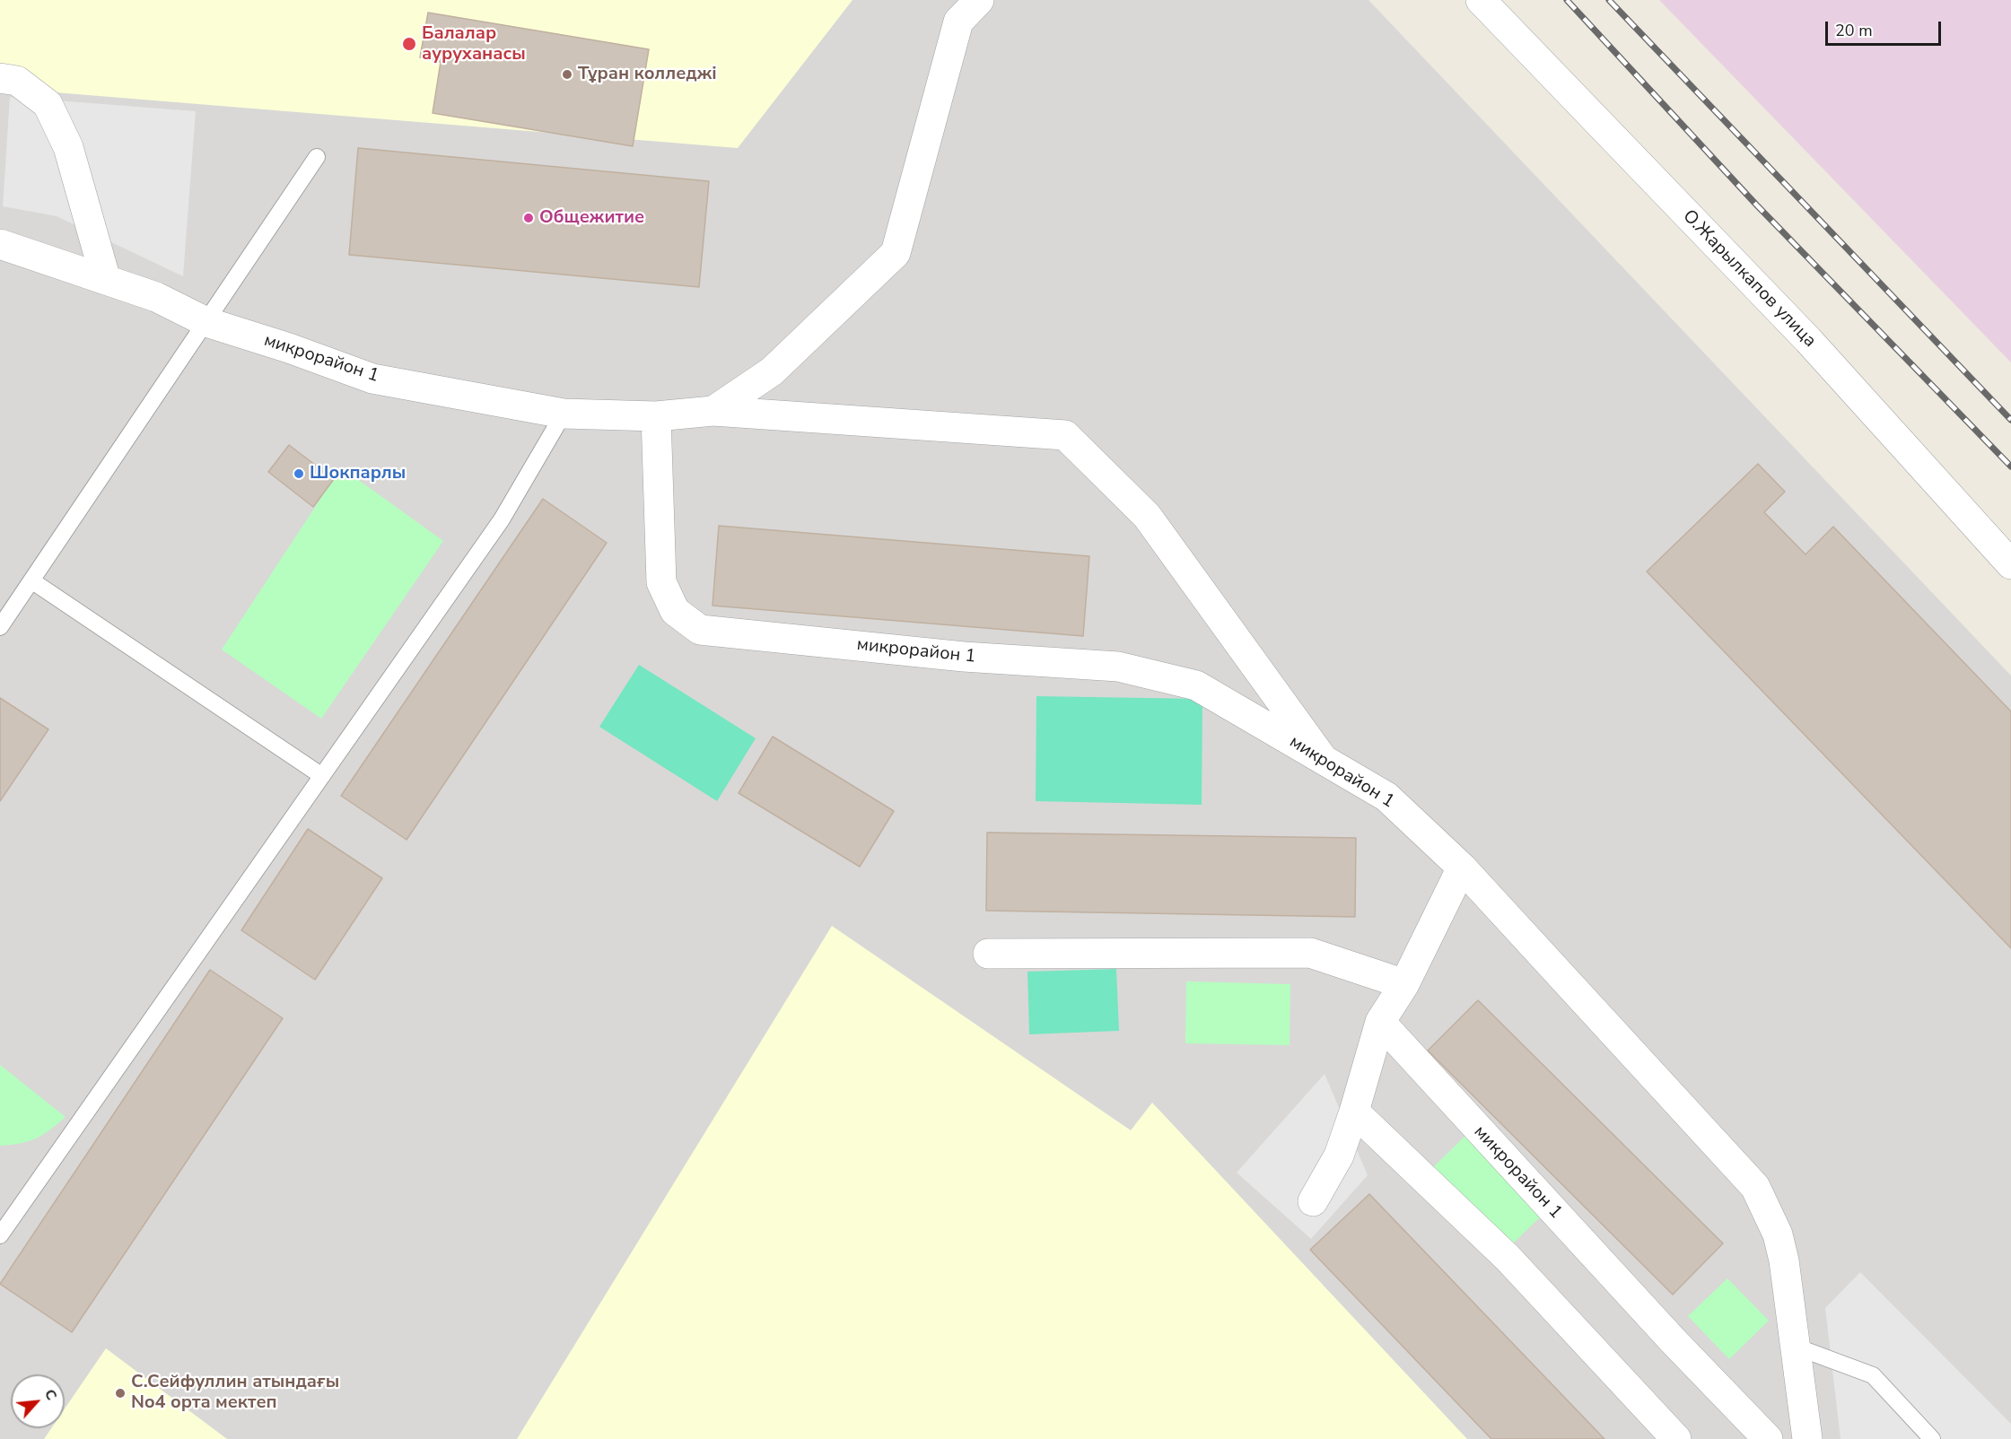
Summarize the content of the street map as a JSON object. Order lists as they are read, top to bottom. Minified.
{"streets":{"street":["О.Жарылкапов улица","микрорайон 1"]},"places":["Балалар ауруханасы","Тұран колледжі","Общежитие","Шокпарлы","С.Сейфуллин атындағы No4 орта мектеп"],"scale_bar":"20 m","north":"top right"}
